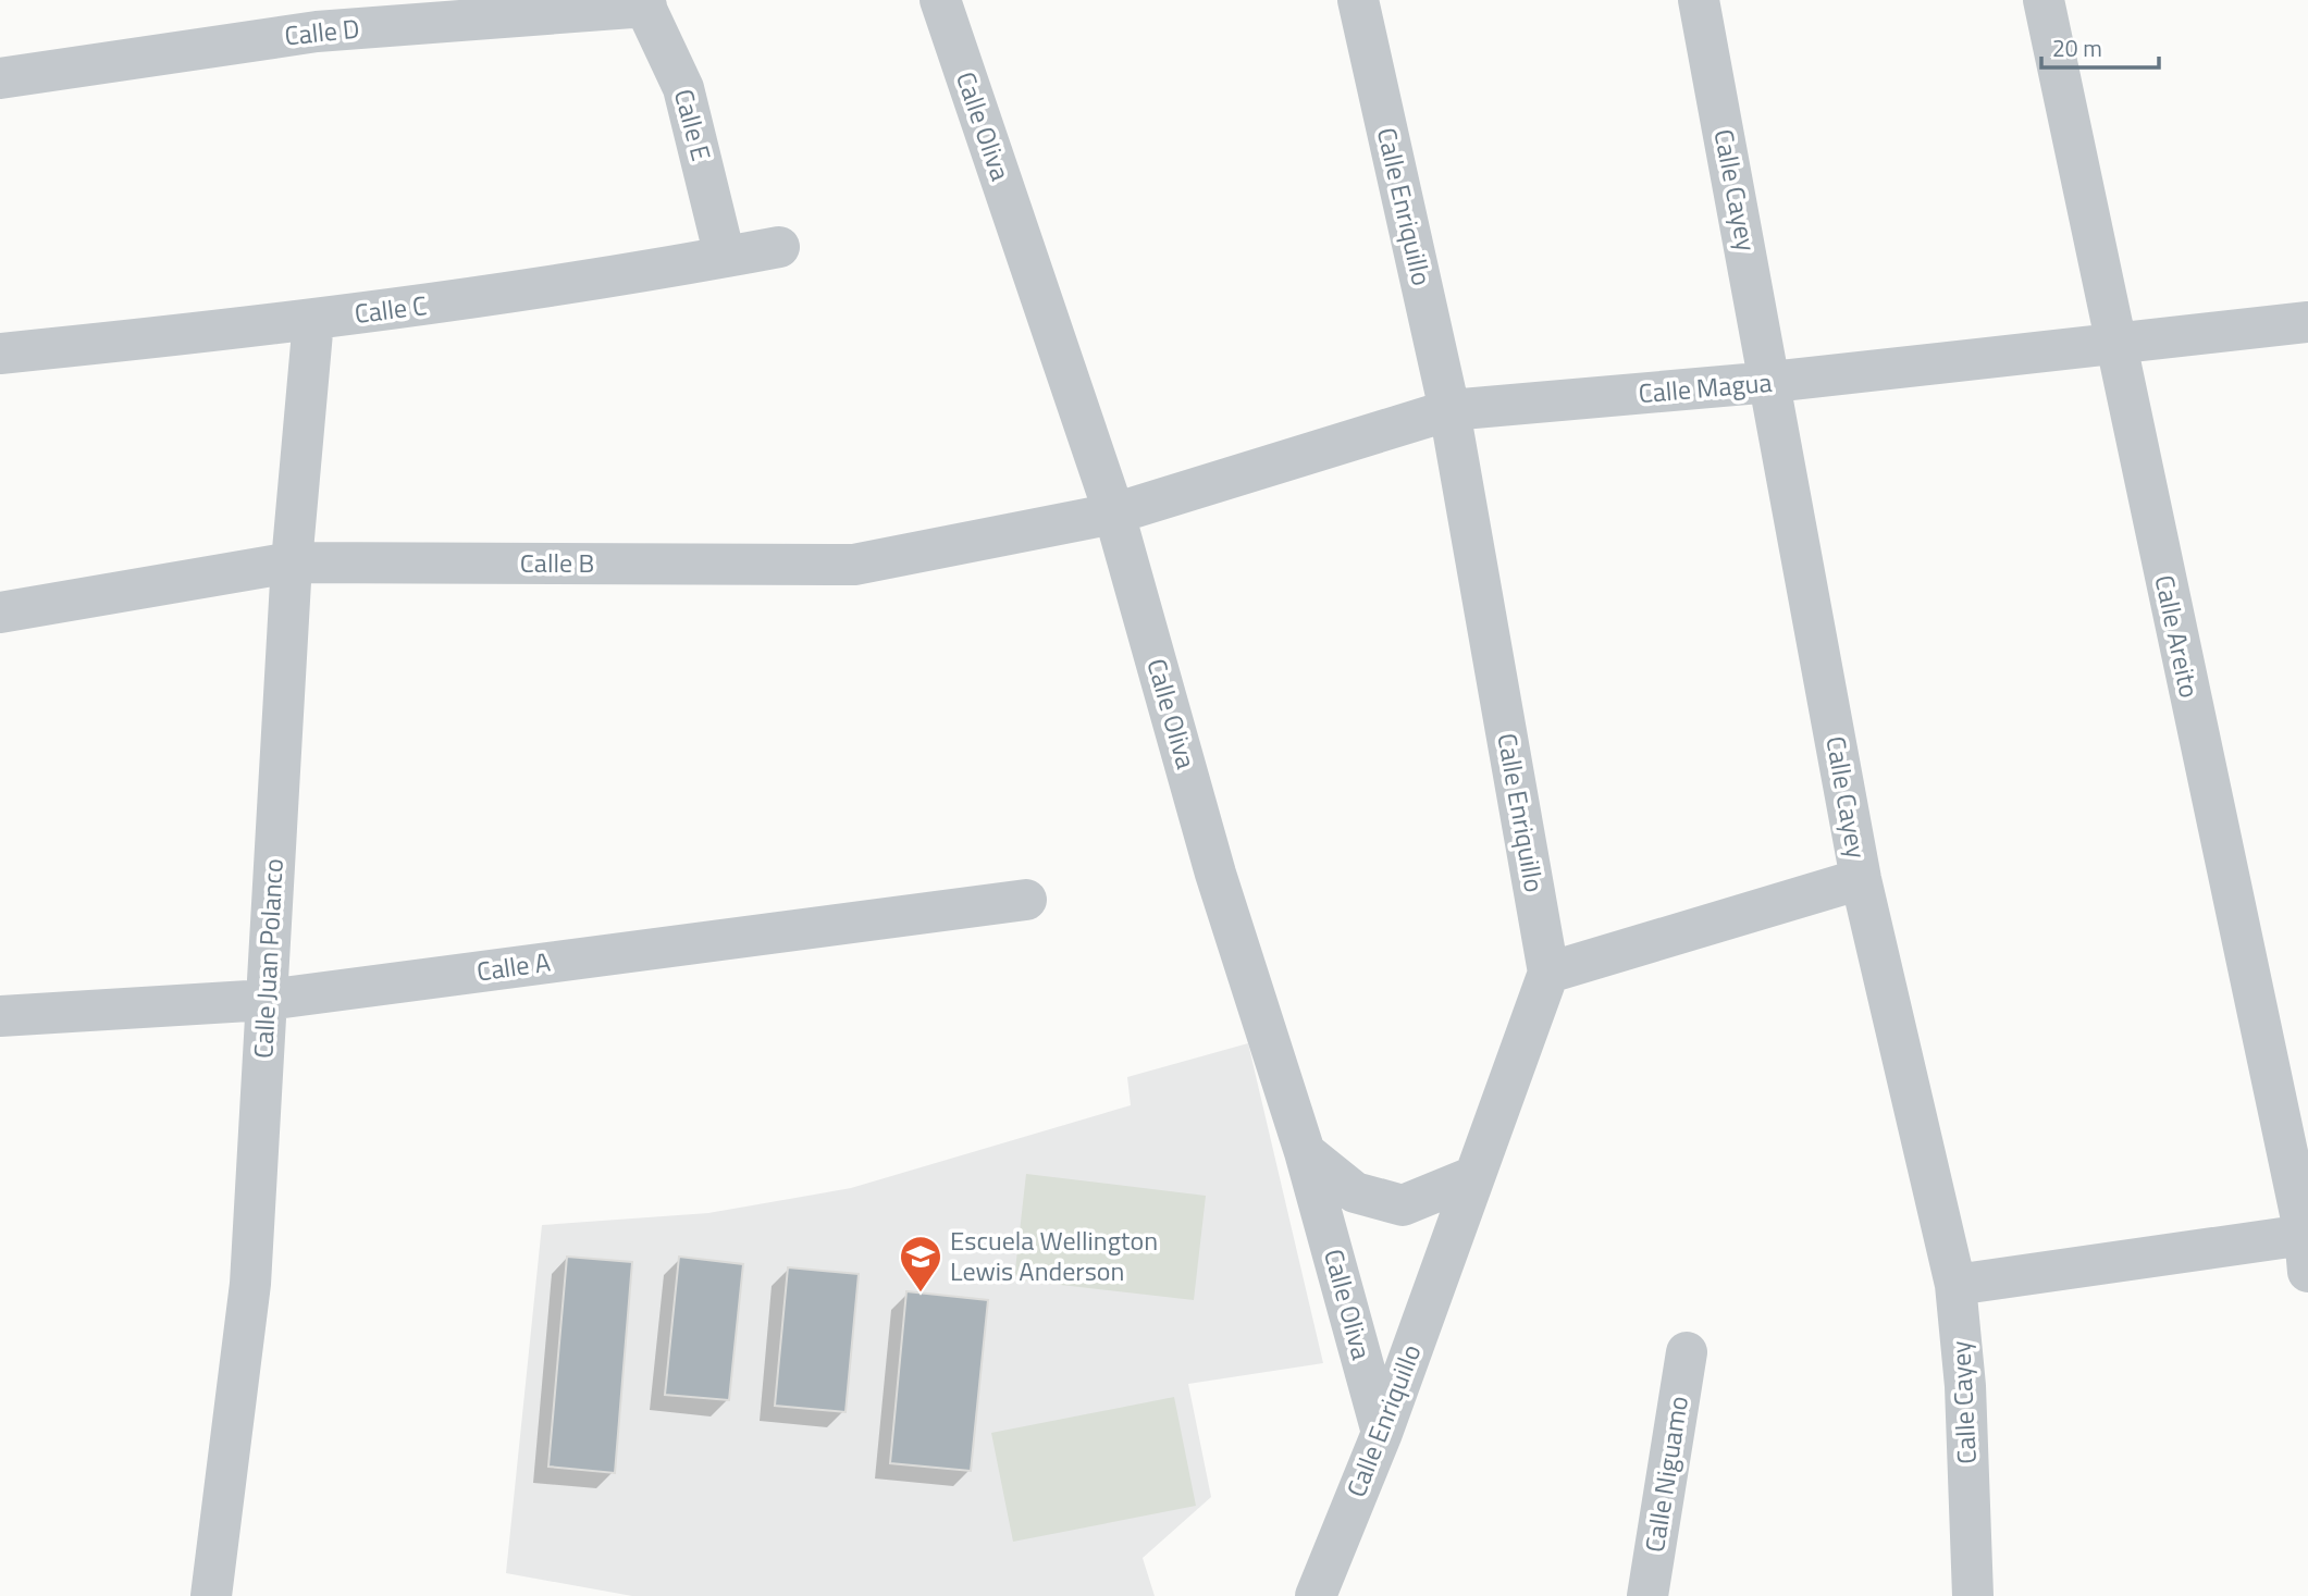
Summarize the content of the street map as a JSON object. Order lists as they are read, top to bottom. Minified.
{"streets":{"street":["Calle D","Calle E","Calle Oliva","Calle Cayey","Calle Enriquillo","Calle C","Calle Magua","Calle B","Calle Areito","Calle Juan Polanco","Calle A","Calle Niguamo"]},"crossings":[["Calle D","Calle E"],["Calle E","Calle C"],["Calle Oliva","Calle Enriquillo"],["Calle Oliva","Calle Magua"],["Calle Oliva","Calle B"],["Calle Cayey","Calle Magua"],["Calle Enriquillo","Calle Magua"],["Calle C","Calle Juan Polanco"],["Calle Magua","Calle B"],["Calle Magua","Calle Areito"],["Calle B","Calle Juan Polanco"],["Calle Juan Polanco","Calle A"]],"places":{"school or university":["Escuela Wellington Lewis Anderson"]},"scale_bar":"20 m"}
